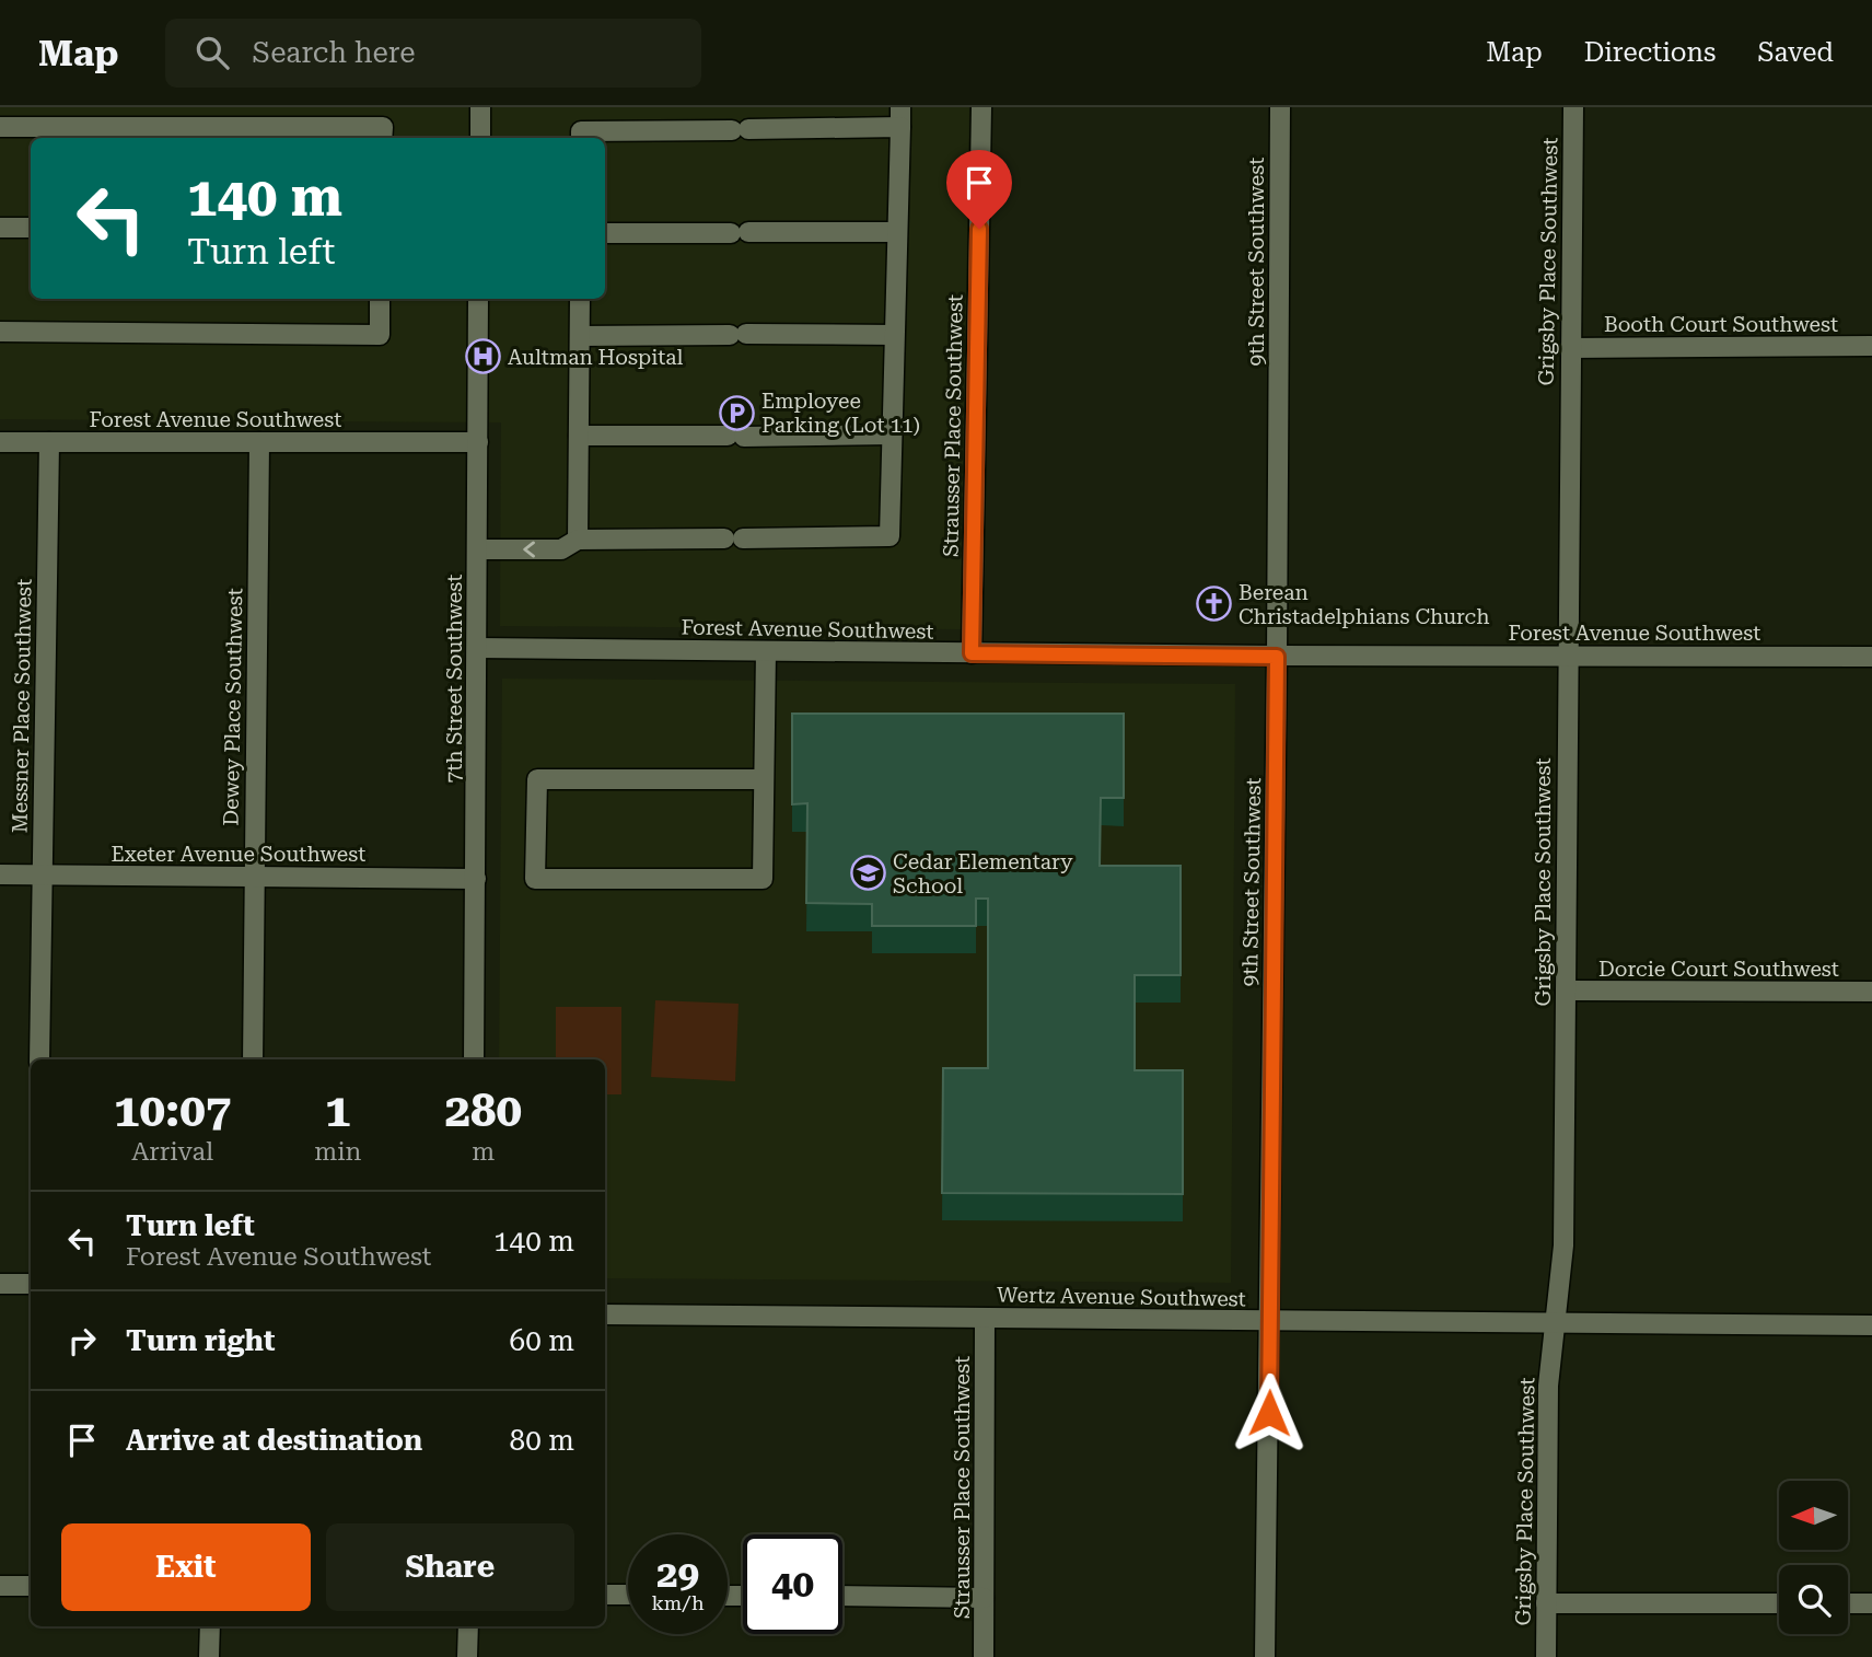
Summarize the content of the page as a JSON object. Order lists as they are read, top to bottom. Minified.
{"streets":{"street":["9th Street Southwest","Grigsby Place Southwest","Booth Court Southwest","Forest Avenue Southwest","Strausser Place Southwest","7th Street Southwest","Messner Place Southwest","Dewey Place Southwest","Exeter Avenue Southwest","Dorcie Court Southwest","Wertz Avenue Southwest"]},"crossings":[["9th Street Southwest","Forest Avenue Southwest"],["9th Street Southwest","Wertz Avenue Southwest"],["Grigsby Place Southwest","Booth Court Southwest"],["Grigsby Place Southwest","Forest Avenue Southwest"],["Grigsby Place Southwest","Dorcie Court Southwest"],["Grigsby Place Southwest","Wertz Avenue Southwest"],["Forest Avenue Southwest","Strausser Place Southwest"],["Forest Avenue Southwest","7th Street Southwest"],["Forest Avenue Southwest","Messner Place Southwest"],["Forest Avenue Southwest","Dewey Place Southwest"],["Strausser Place Southwest","Wertz Avenue Southwest"],["7th Street Southwest","Exeter Avenue Southwest"],["Messner Place Southwest","Exeter Avenue Southwest"],["Dewey Place Southwest","Exeter Avenue Southwest"]],"places":{"hospital":["Aultman Hospital"],"parking":["Employee Parking (Lot 11)"],"church":["Berean Christadelphians Church"],"school or university":["Cedar Elementary School"]},"north":"left","page":{"header":"Map","search":"Search here","nav":["Map","Directions","Saved"],"turn":["140 m","Turn left"],"eta":["10:07","Arrival","1","min","280","m"],"list":[{"name":"Turn left","note":"Forest Avenue Southwest","value":"140 m"},{"name":"Turn right","value":"60 m"},{"name":"Arrive at destination","value":"80 m"}],"buttons":["Exit","Share"],"speed":"29 km/h","limit":"40"}}
